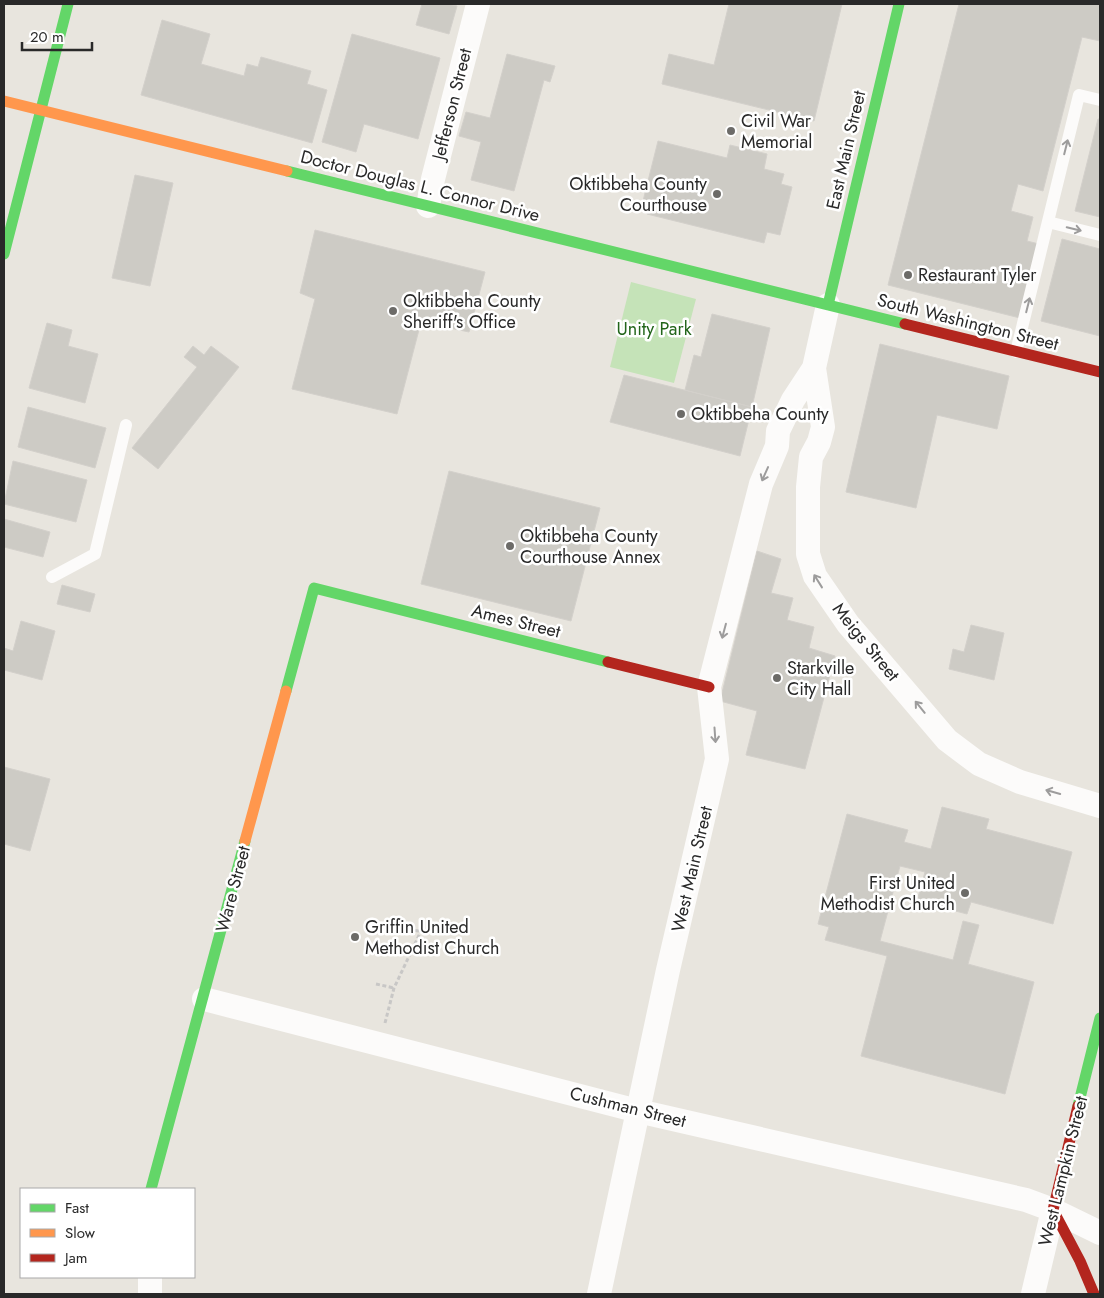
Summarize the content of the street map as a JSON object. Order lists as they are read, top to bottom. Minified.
{"streets":{"street":["Jefferson Street","East Main Street","Doctor Douglas L. Connor Drive","South Washington Street","Ames Street","Meigs Street","West Main Street","Ware Street","Cushman Street","West Lampkin Street"]},"crossings":[["Jefferson Street","Doctor Douglas L. Connor Drive"],["East Main Street","Doctor Douglas L. Connor Drive"],["East Main Street","South Washington Street"],["East Main Street","West Main Street"],["Doctor Douglas L. Connor Drive","South Washington Street"],["Doctor Douglas L. Connor Drive","West Main Street"],["South Washington Street","West Main Street"],["Ames Street","West Main Street"],["Ames Street","Ware Street"],["Meigs Street","West Main Street"],["West Main Street","Cushman Street"],["Ware Street","Cushman Street"],["Cushman Street","West Lampkin Street"]],"one_way":["Meigs Street","West Main Street"],"parks":["Unity Park"],"places":["Civil War Memorial","Oktibbeha County Courthouse","Restaurant Tyler","Oktibbeha County Sheriff's Office","Oktibbeha County","Oktibbeha County Courthouse Annex","Starkville City Hall","First United Methodist Church","Griffin United Methodist Church"],"legend":["Fast","Slow","Jam"],"scale_bar":"20 m"}
